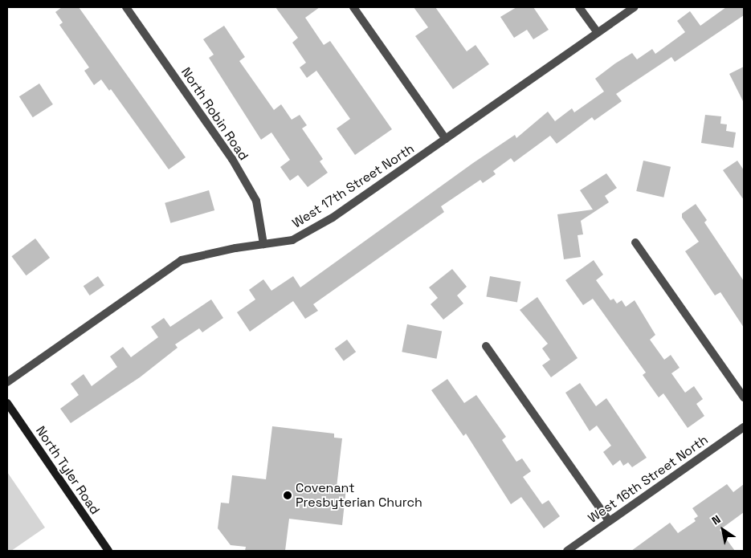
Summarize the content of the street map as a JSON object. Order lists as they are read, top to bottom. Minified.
{"streets":{"main road":["North Tyler Road"],"street":["North Robin Road","West 17th Street North","West 16th Street North"]},"crossings":[["North Robin Road","West 17th Street North"]],"places":["Covenant Presbyterian Church"],"north":"top left"}
